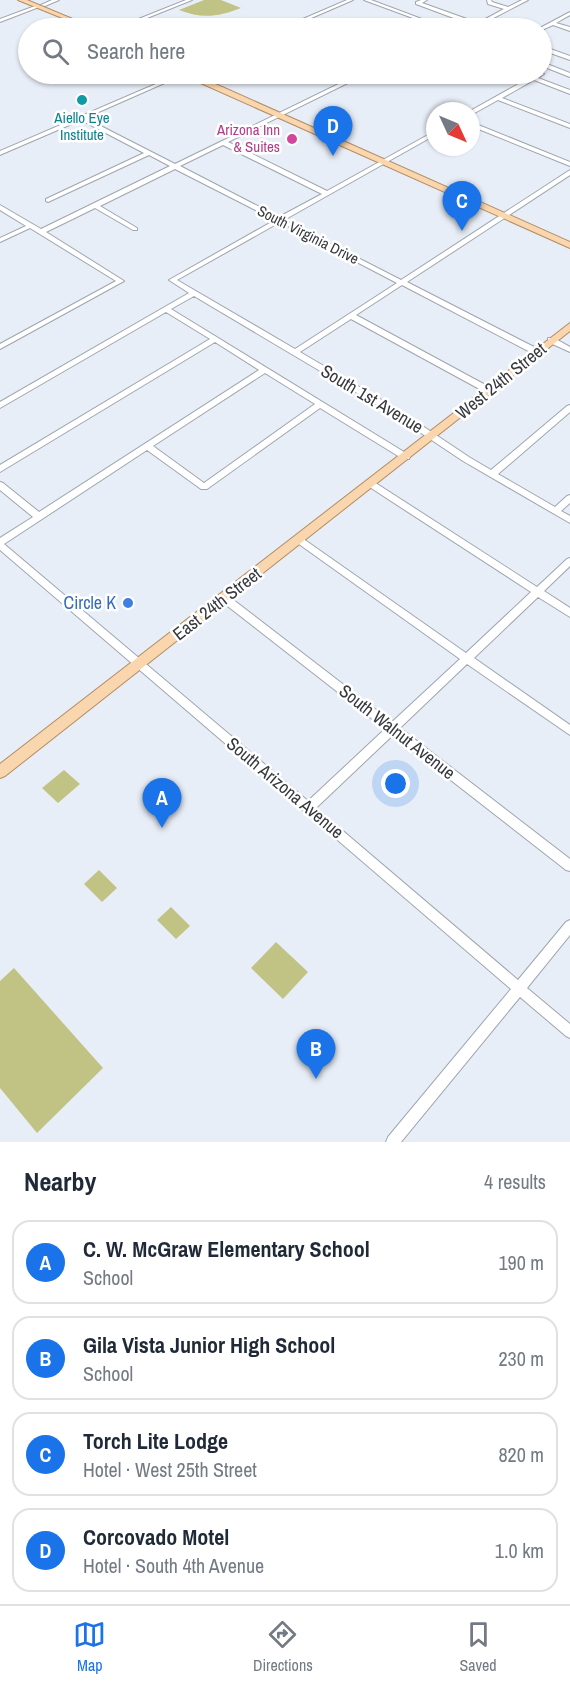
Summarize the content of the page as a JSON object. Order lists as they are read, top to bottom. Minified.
{"streets":{"main road":["West 24th Street","East 24th Street"],"street":["South Virginia Drive","South 1st Avenue","South Walnut Avenue","South Arizona Avenue"]},"crossings":[["South Virginia Drive","West 24th Street"],["South Virginia Drive","South 1st Avenue"],["West 24th Street","South 1st Avenue"],["West 24th Street","East 24th Street"],["South 1st Avenue","East 24th Street"],["East 24th Street","South Walnut Avenue"],["East 24th Street","South Arizona Avenue"]],"places":["Aiello Eye Institute","Arizona Inn & Suites","Circle K"],"north":"bottom right","page":{"search":"Search here","pins":["D","C","A","B"],"heading":["Nearby","4 results"],"list":[{"mark":"A","name":"C. W. McGraw Elementary School","note":"School","value":"190 m"},{"mark":"B","name":"Gila Vista Junior High School","note":"School","value":"230 m"},{"mark":"C","name":"Torch Lite Lodge","note":"Hotel · West 25th Street","value":"820 m"},{"mark":"D","name":"Corcovado Motel","note":"Hotel · South 4th Avenue","value":"1.0 km"}],"nav":["Map","Directions","Saved"]}}
